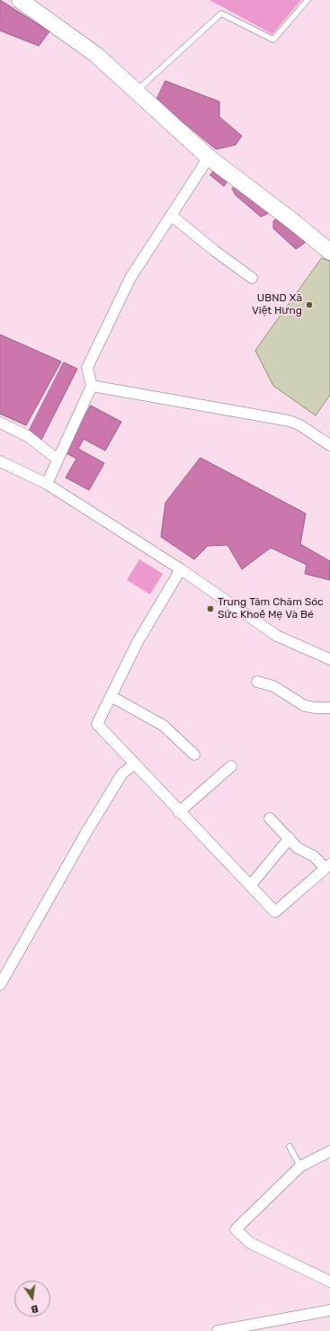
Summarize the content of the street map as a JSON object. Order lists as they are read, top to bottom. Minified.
{"places":["UBND Xã Việt Hưng","Trung Tâm Chăm Sóc Sức Khoẻ Mẹ Và Bé"],"north":"bottom"}
